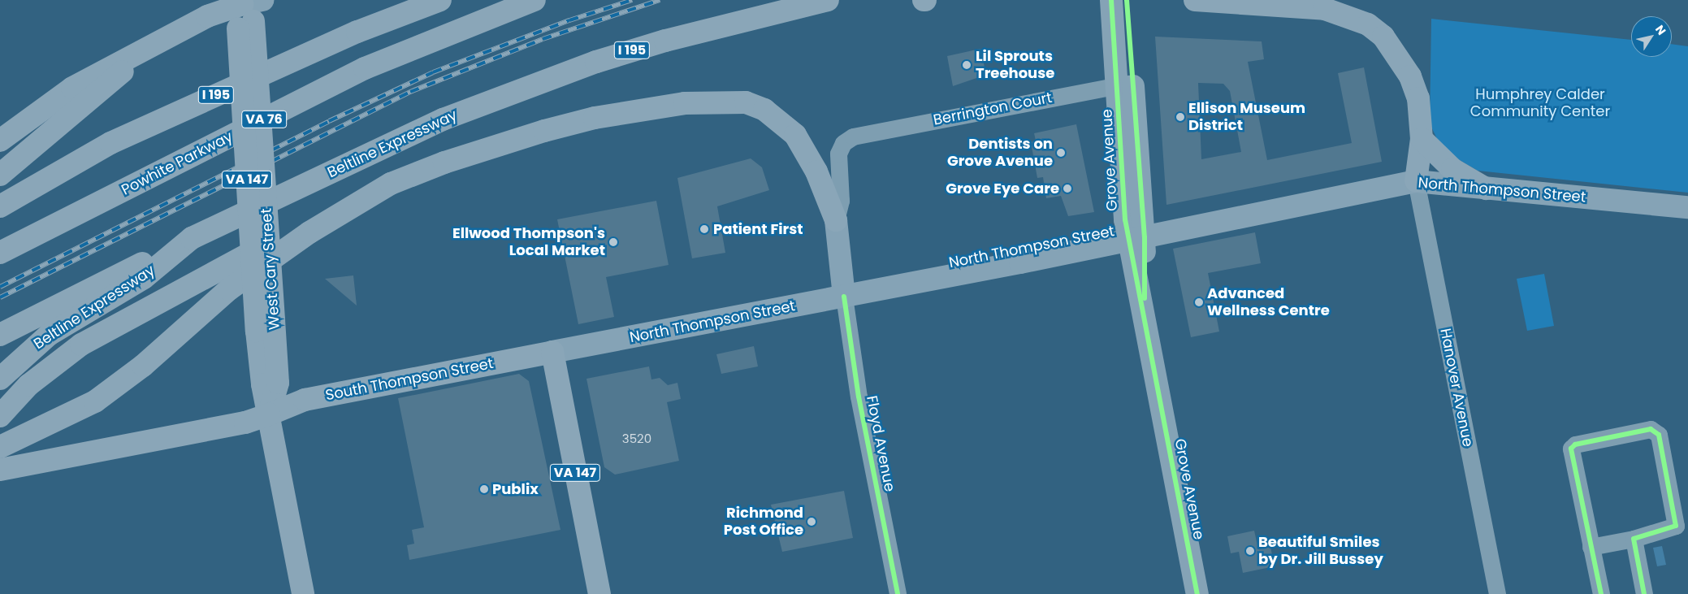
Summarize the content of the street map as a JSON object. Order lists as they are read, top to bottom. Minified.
{"streets":{"main road":["I 195","VA 76","Beltline Expressway","Grove Avenue","Powhite Parkway","VA 147","North Thompson Street","West Cary Street","South Thompson Street","Floyd Avenue"],"street":["Berrington Court","Hanover Avenue"]},"crossings":[["Berrington Court","Grove Avenue"],["Berrington Court","Floyd Avenue"],["Grove Avenue","North Thompson Street"],["VA 147","North Thompson Street"],["VA 147","South Thompson Street"],["North Thompson Street","South Thompson Street"],["North Thompson Street","Hanover Avenue"],["North Thompson Street","Floyd Avenue"],["West Cary Street","South Thompson Street"]],"parks":["Humphrey Calder Community Center"],"places":["Lil Sprouts Treehouse","Ellison Museum District","Dentists on Grove Avenue","Grove Eye Care","Patient First","Ellwood Thompson's Local Market","Advanced Wellness Centre","Publix","Richmond Post Office","Beautiful Smiles by Dr. Jill Bussey"],"house_numbers":["3520"],"north":"top right"}
